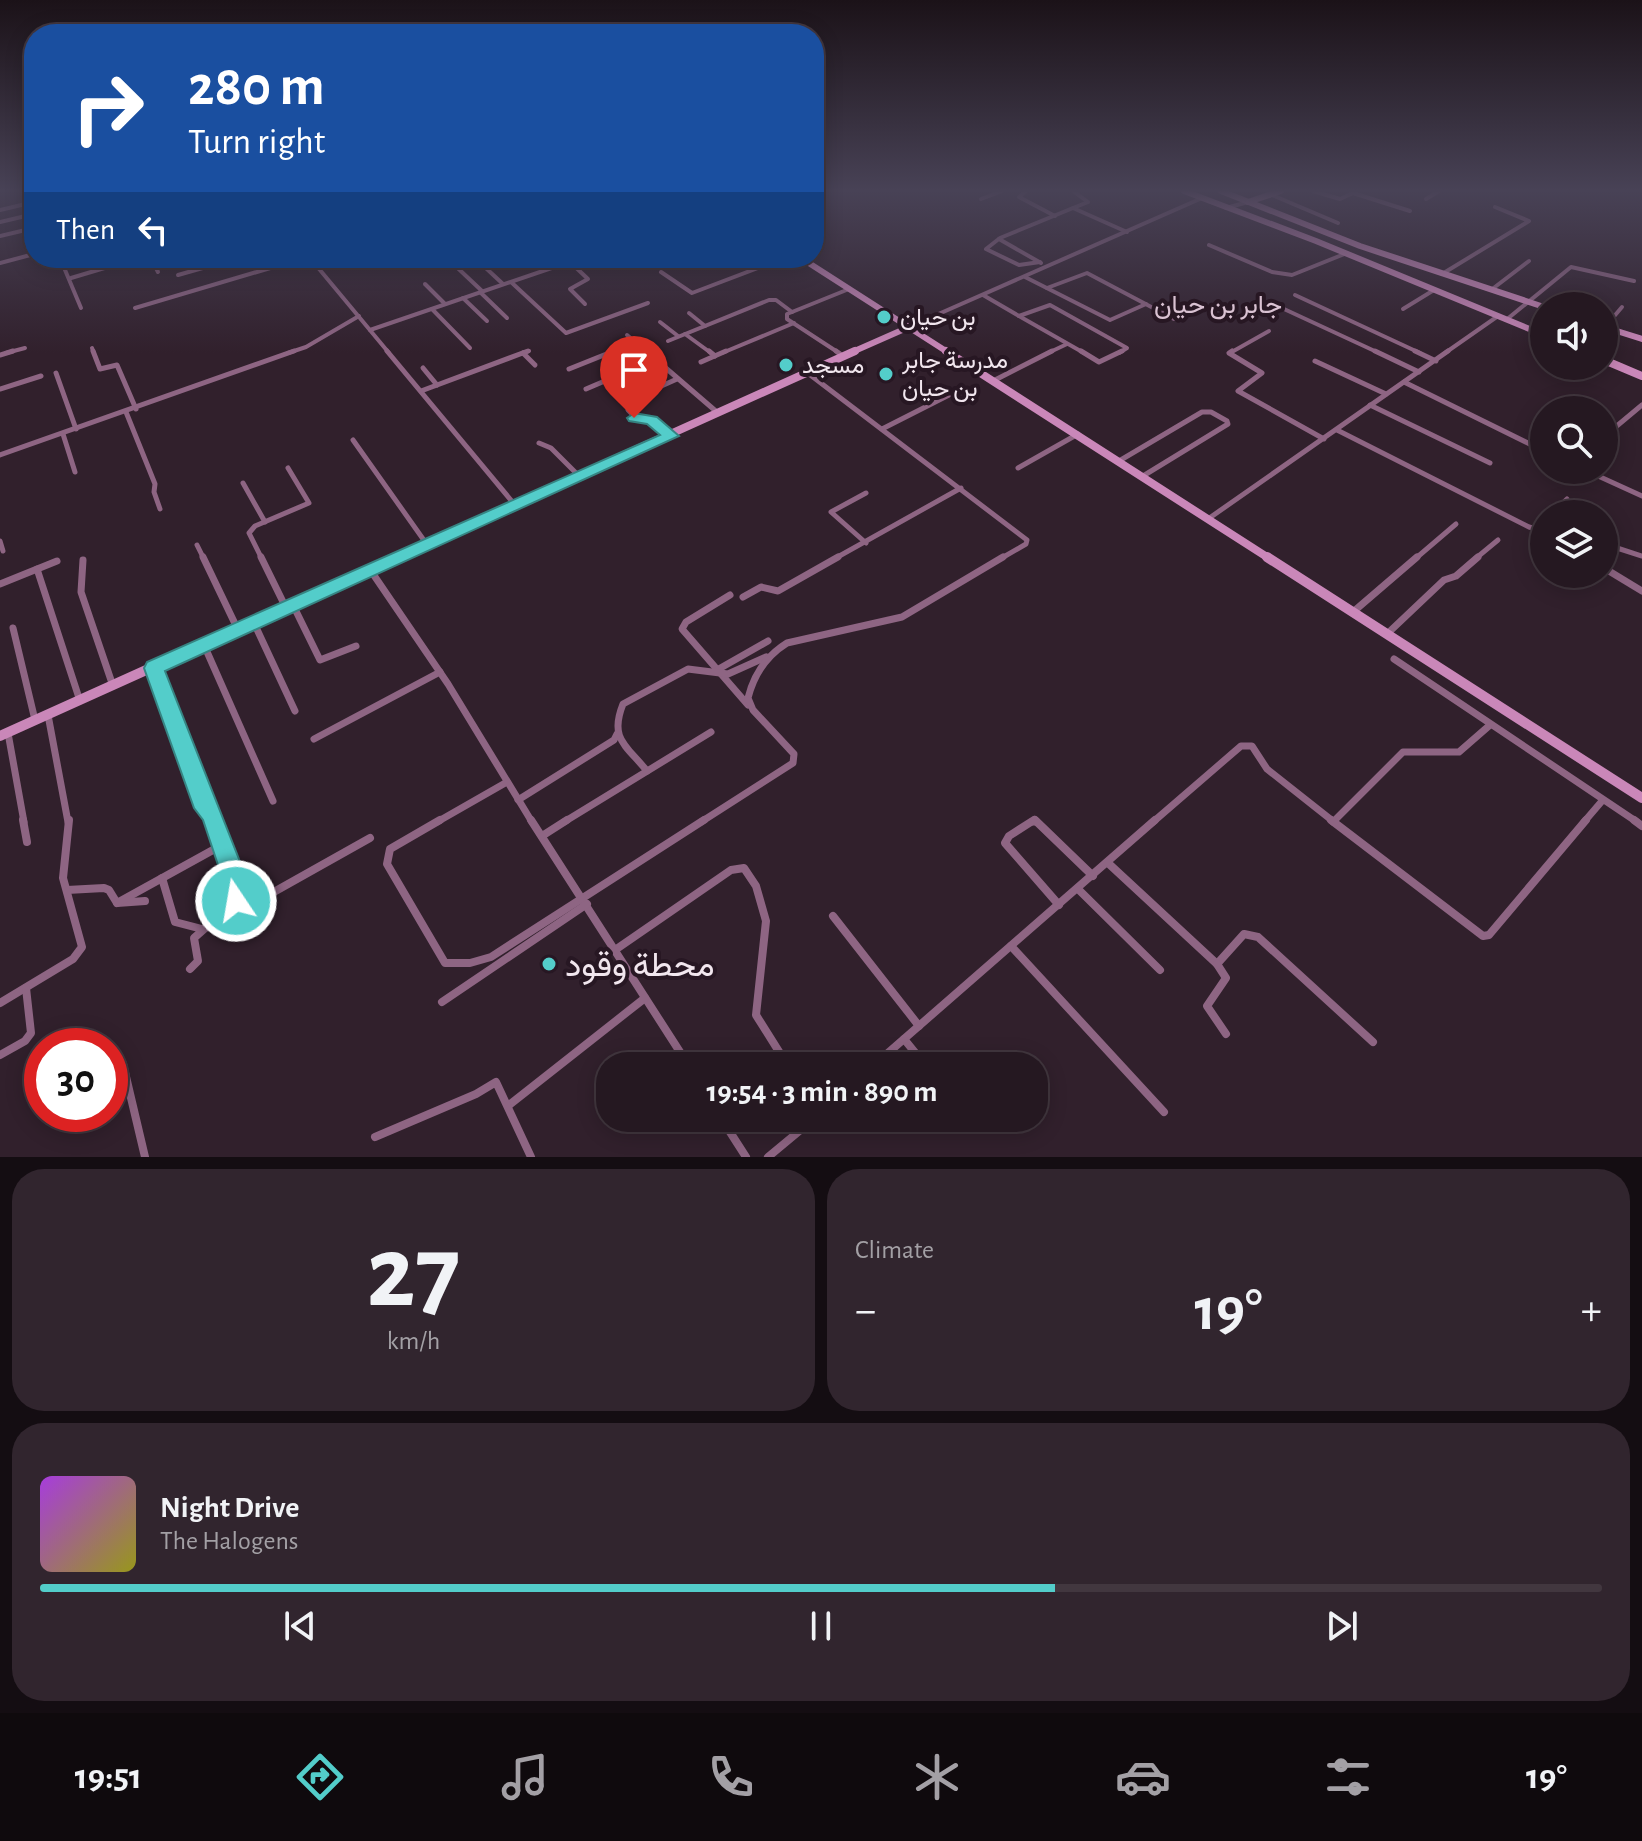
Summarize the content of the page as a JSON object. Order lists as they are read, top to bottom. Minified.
{"districts":["جابر بن حيان"],"places":["بن حيان","مسجد","مدرسة جابر بن حيان","محطة وقود"],"page":{"turn":["280 m","Turn right"],"then":"Then","limit":"30","trip":"19:54 · 3 min · 890 m","tile":[["27","km/h"],"Climate"],"heat":["−","19°","+"],"song":["Night Drive","The Halogens"],"tabs":["19:51","19°"]}}
